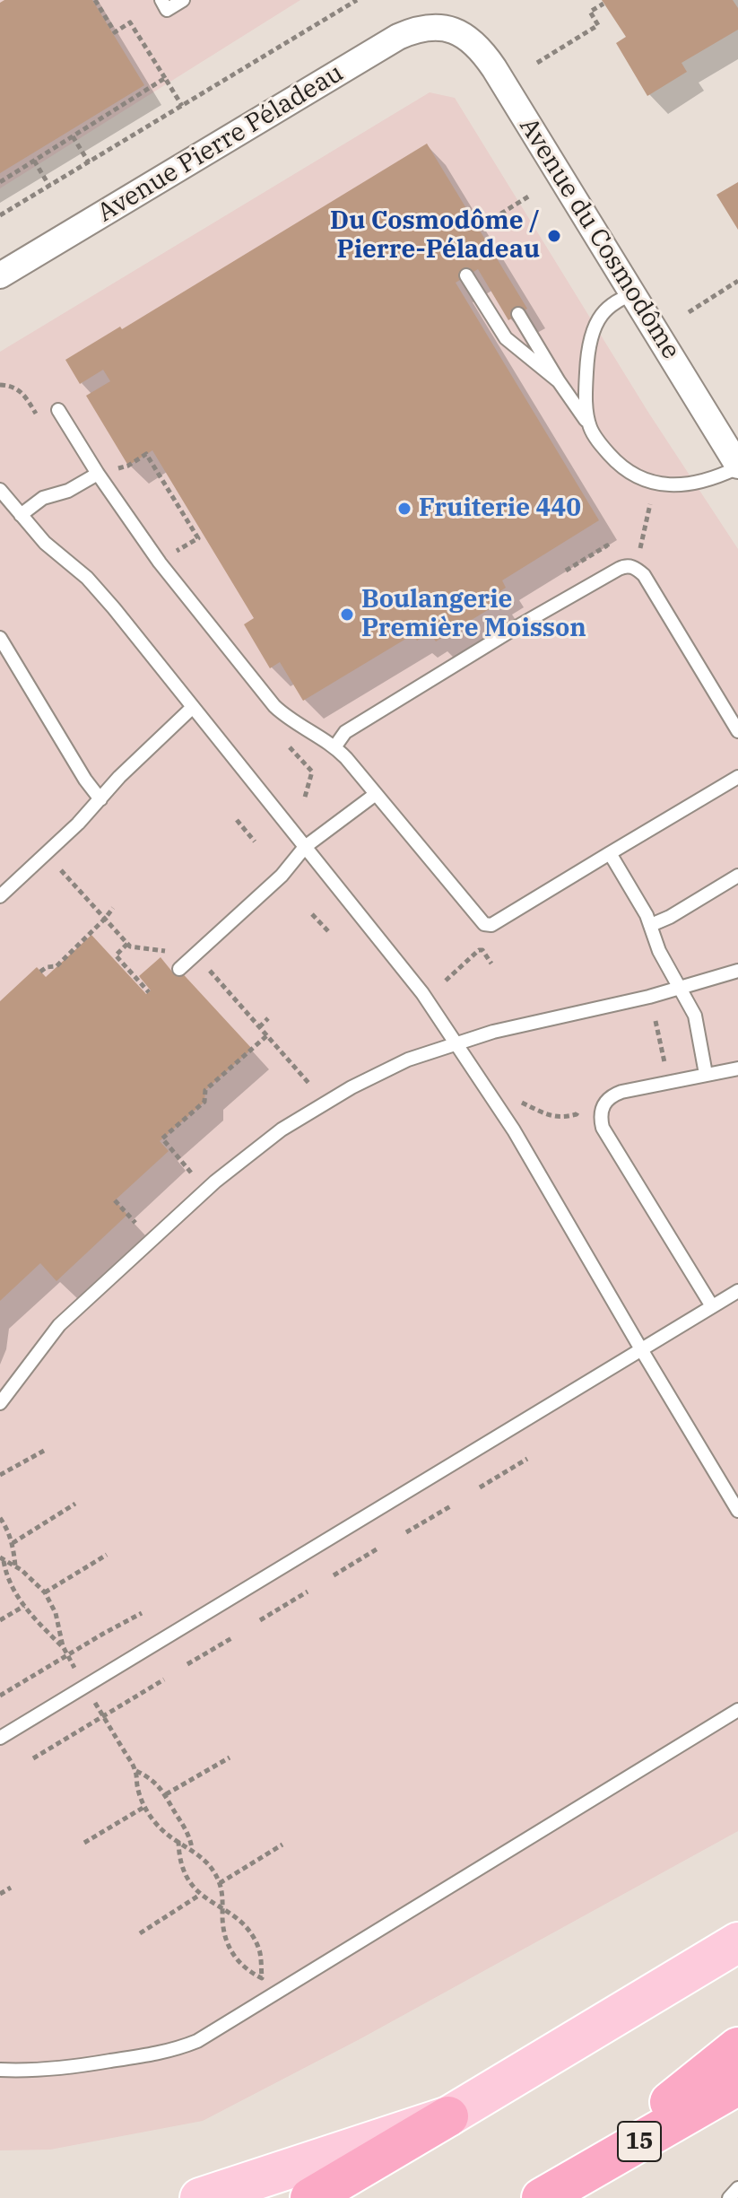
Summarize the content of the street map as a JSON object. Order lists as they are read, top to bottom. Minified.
{"streets":{"highway":["15"],"street":["Avenue Pierre Péladeau","Avenue du Cosmodôme"]},"crossings":[["Avenue Pierre Péladeau","Avenue du Cosmodôme"]],"places":["Du Cosmodôme / Pierre-Péladeau","Fruiterie 440","Boulangerie Première Moisson"]}
